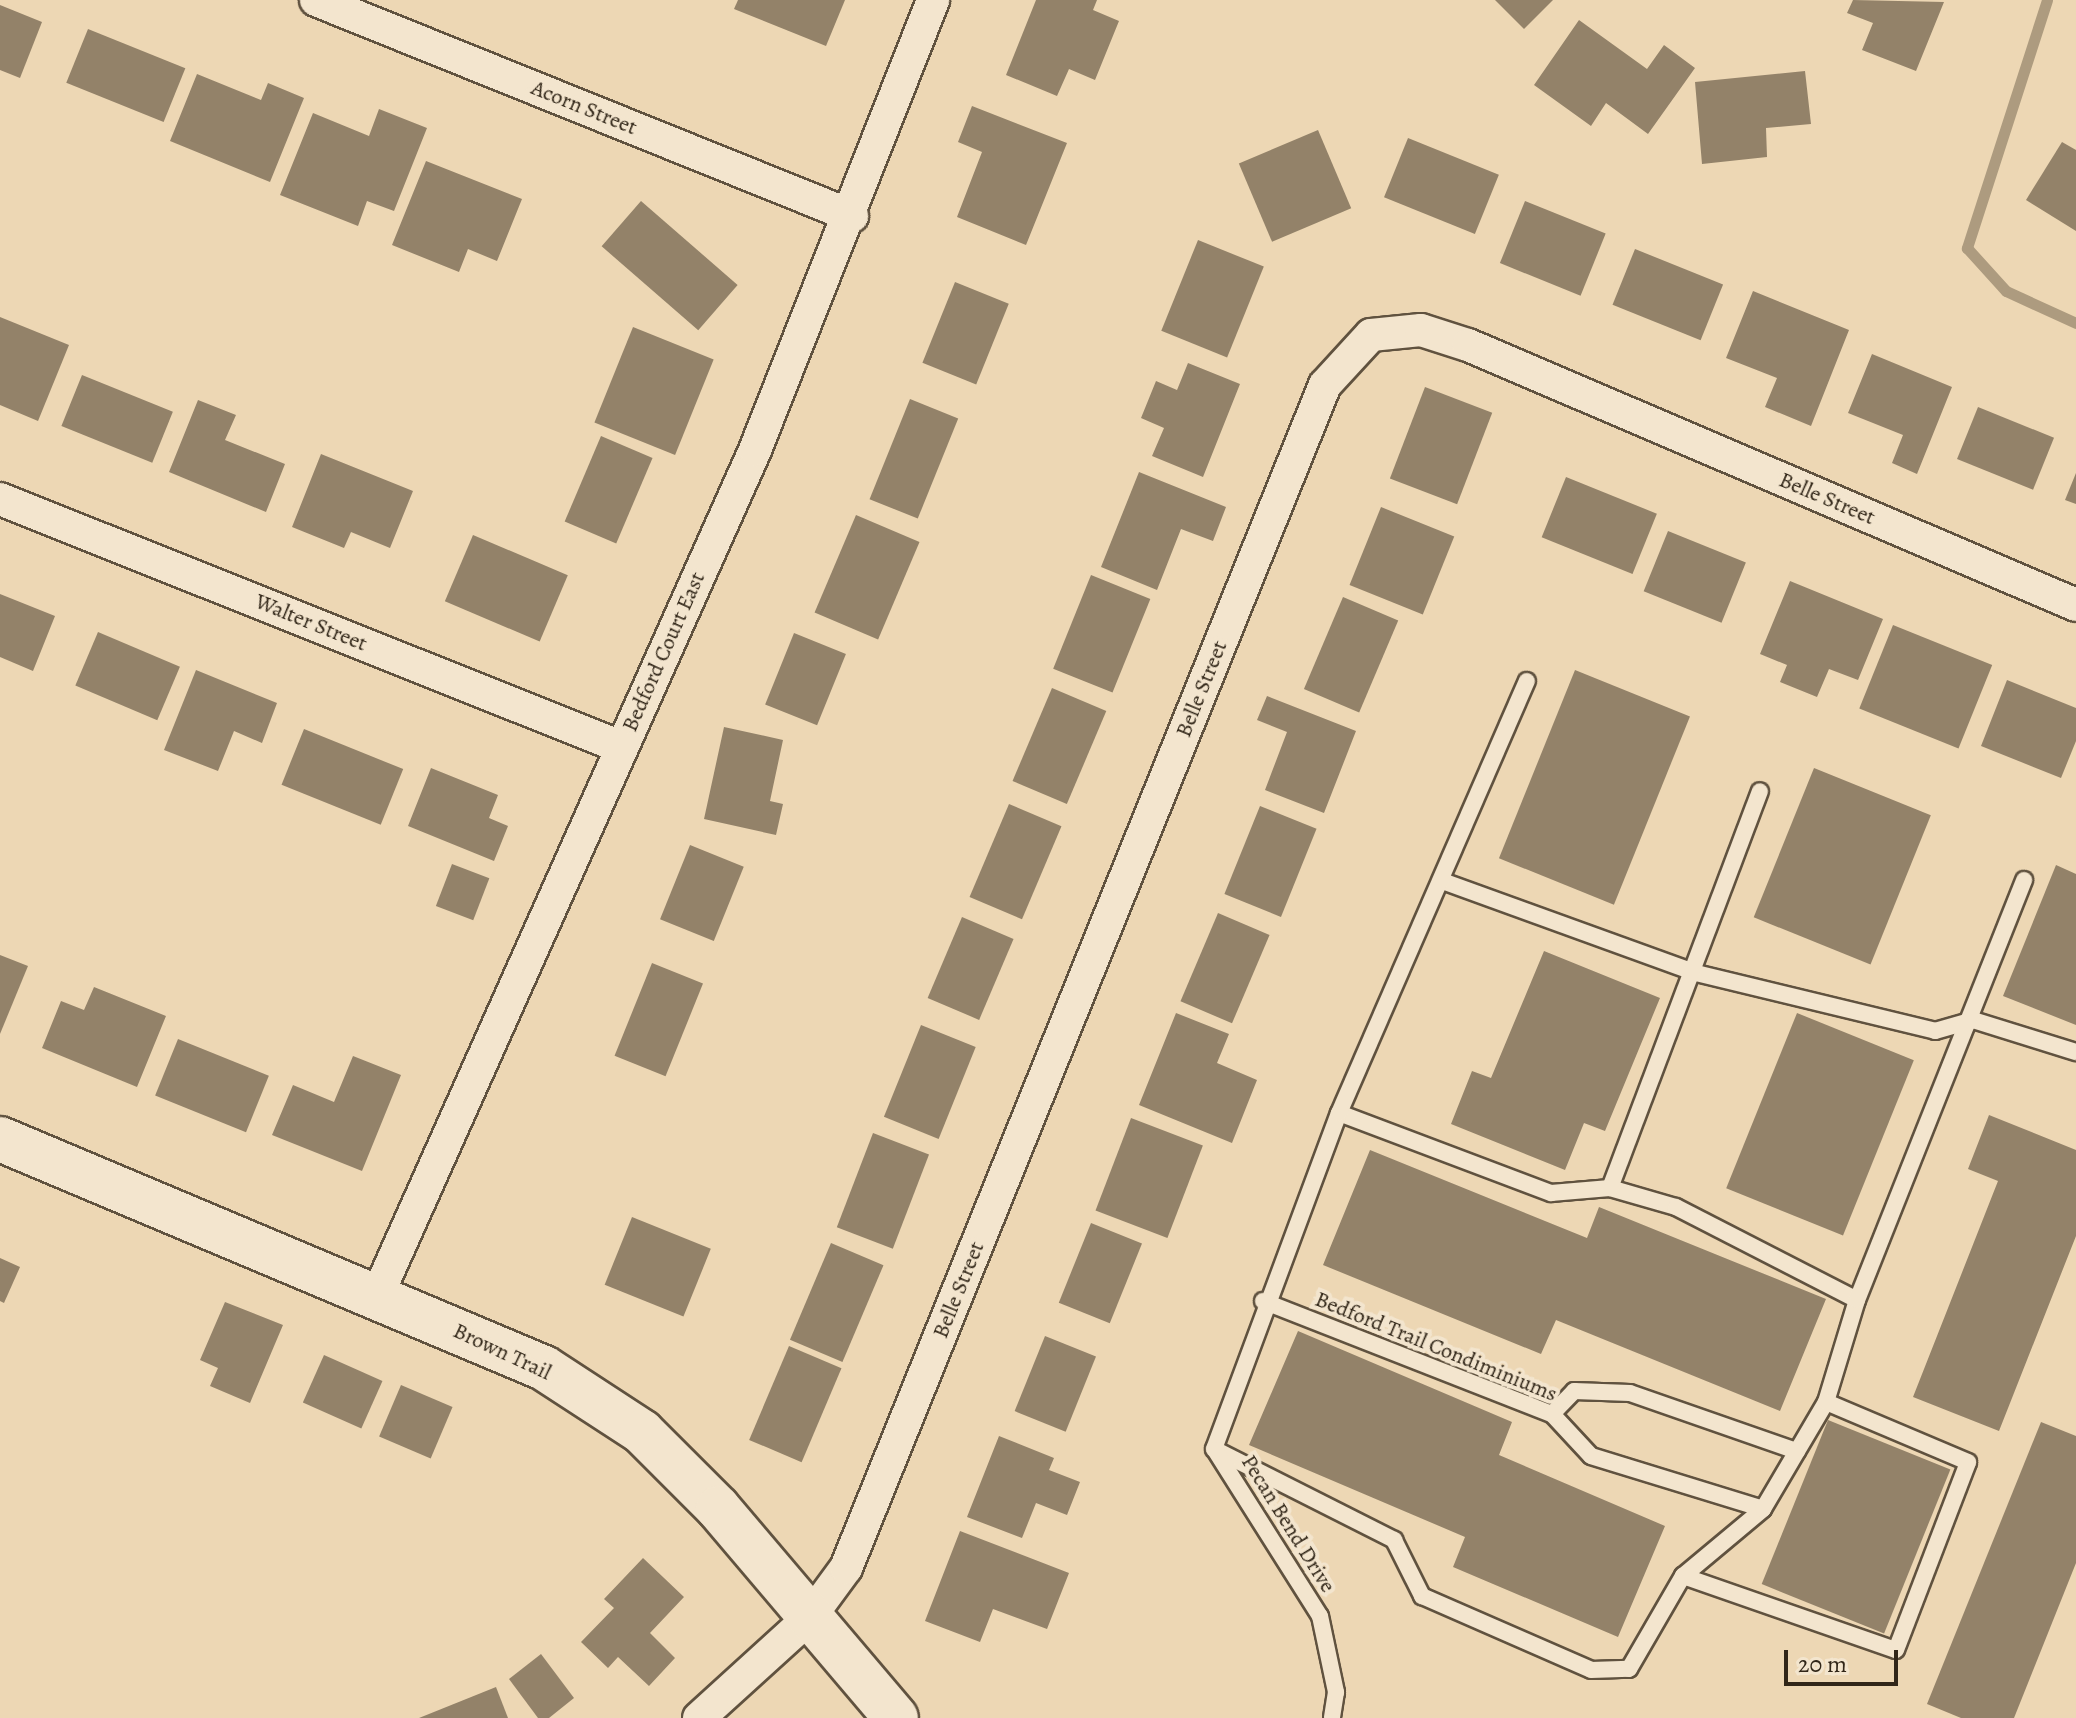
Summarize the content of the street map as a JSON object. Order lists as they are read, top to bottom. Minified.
{"streets":{"street":["Acorn Street","Belle Street","Walter Street","Bedford Court East","Brown Trail"],"lane":["Bedford Trail Condiminiums","Pecan Bend Drive"]},"crossings":[["Acorn Street","Bedford Court East"],["Belle Street","Brown Trail"],["Walter Street","Bedford Court East"],["Bedford Court East","Brown Trail"]],"scale_bar":"20 m"}
